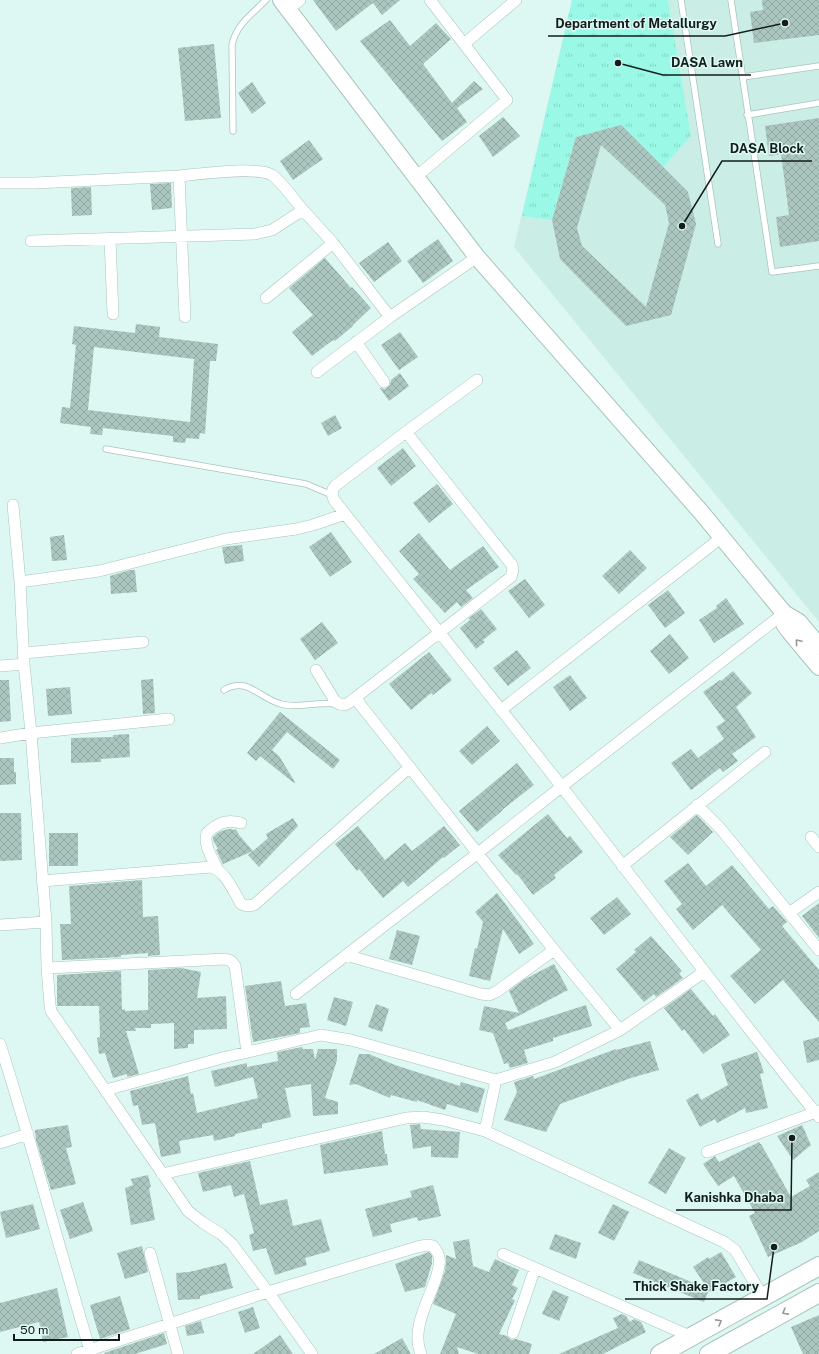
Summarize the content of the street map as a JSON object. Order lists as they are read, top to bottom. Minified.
{"places":["Department of Metallurgy","DASA Lawn","DASA Block","Kanishka Dhaba","Thick Shake Factory"],"scale_bar":"50 m"}
